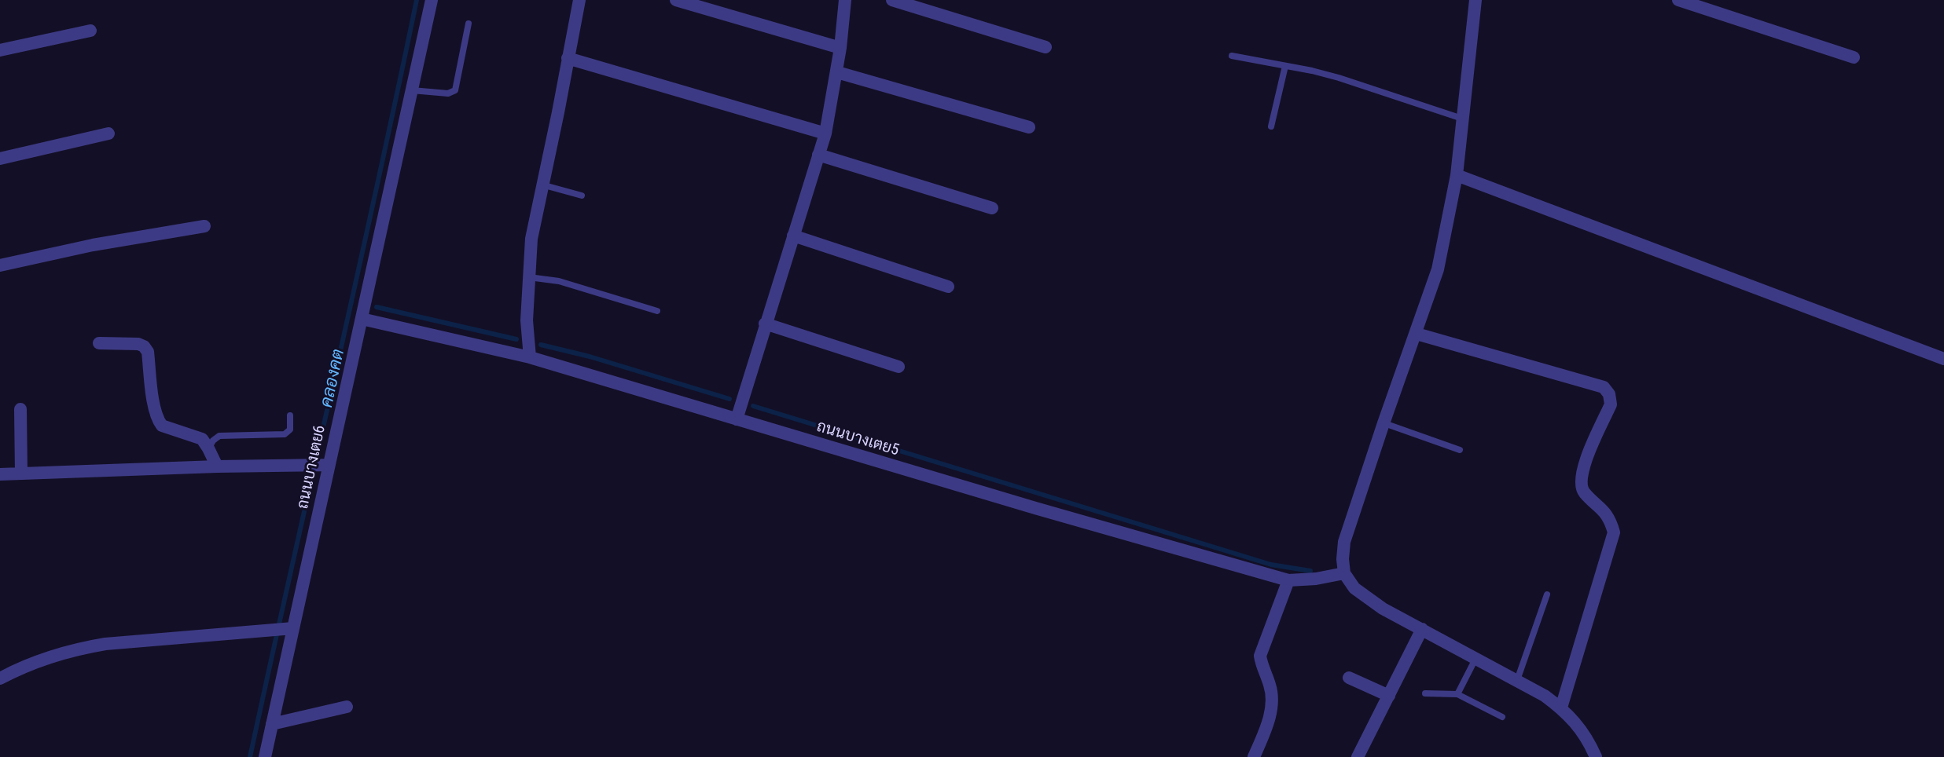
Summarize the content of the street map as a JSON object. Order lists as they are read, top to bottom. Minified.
{"streets":{"street":["ถนนบางเตย5","ถนนบางเตย6"]},"crossings":[["ถนนบางเตย5","ถนนบางเตย6"]],"water":["คลองคต"]}
